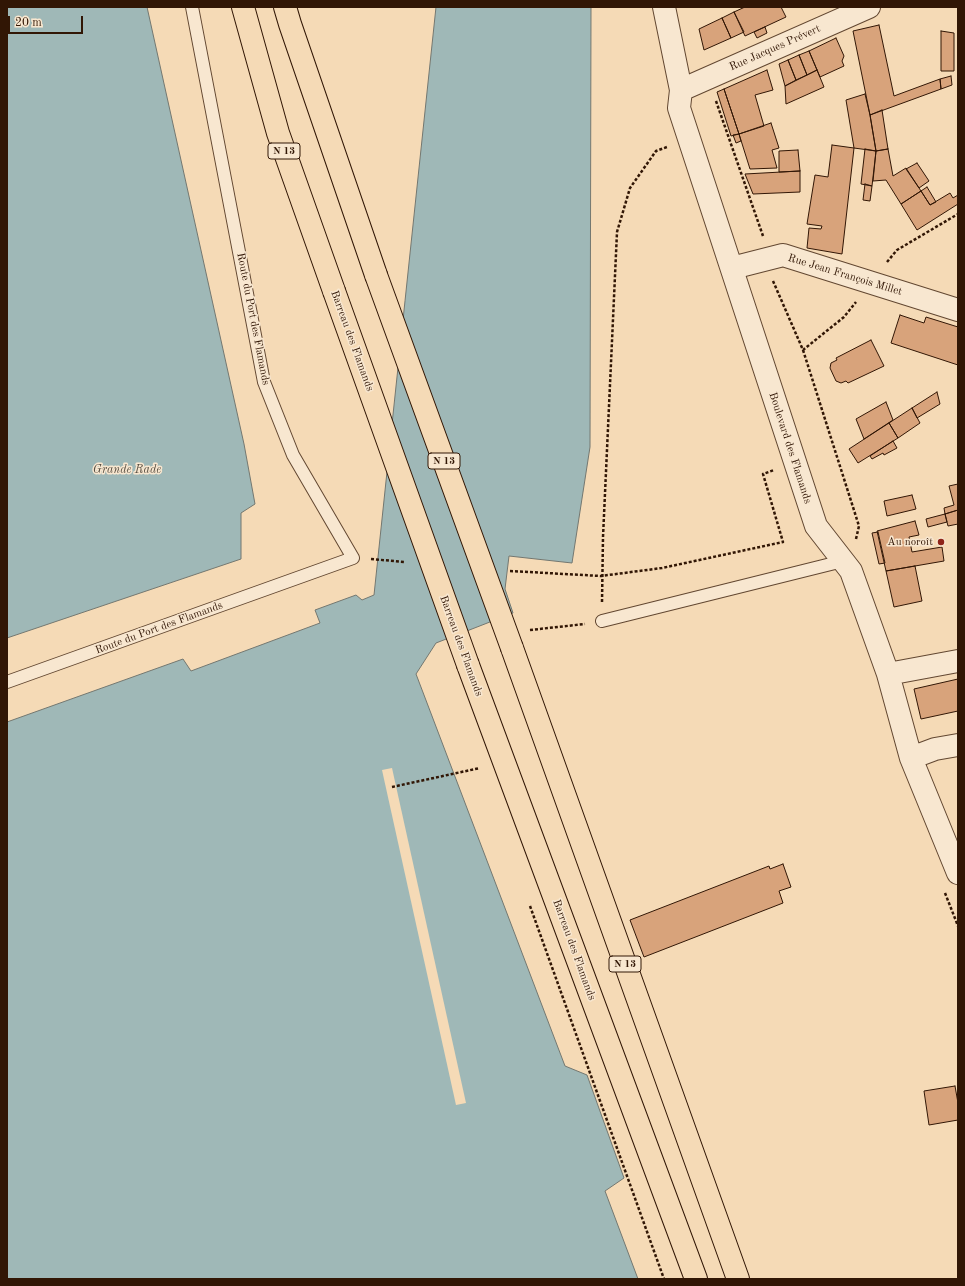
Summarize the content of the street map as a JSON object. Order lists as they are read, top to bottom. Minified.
{"streets":{"highway":["N 13","Barreau des Flamands"],"street":["Rue Jacques Prévert","Rue Jean François Millet","Boulevard des Flamands"],"lane":["Route du Port des Flamands"]},"crossings":[["Rue Jacques Prévert","Boulevard des Flamands"],["Rue Jean François Millet","Boulevard des Flamands"]],"water":["Grande Rade"],"places":["Au noroît"],"scale_bar":"20 m"}
